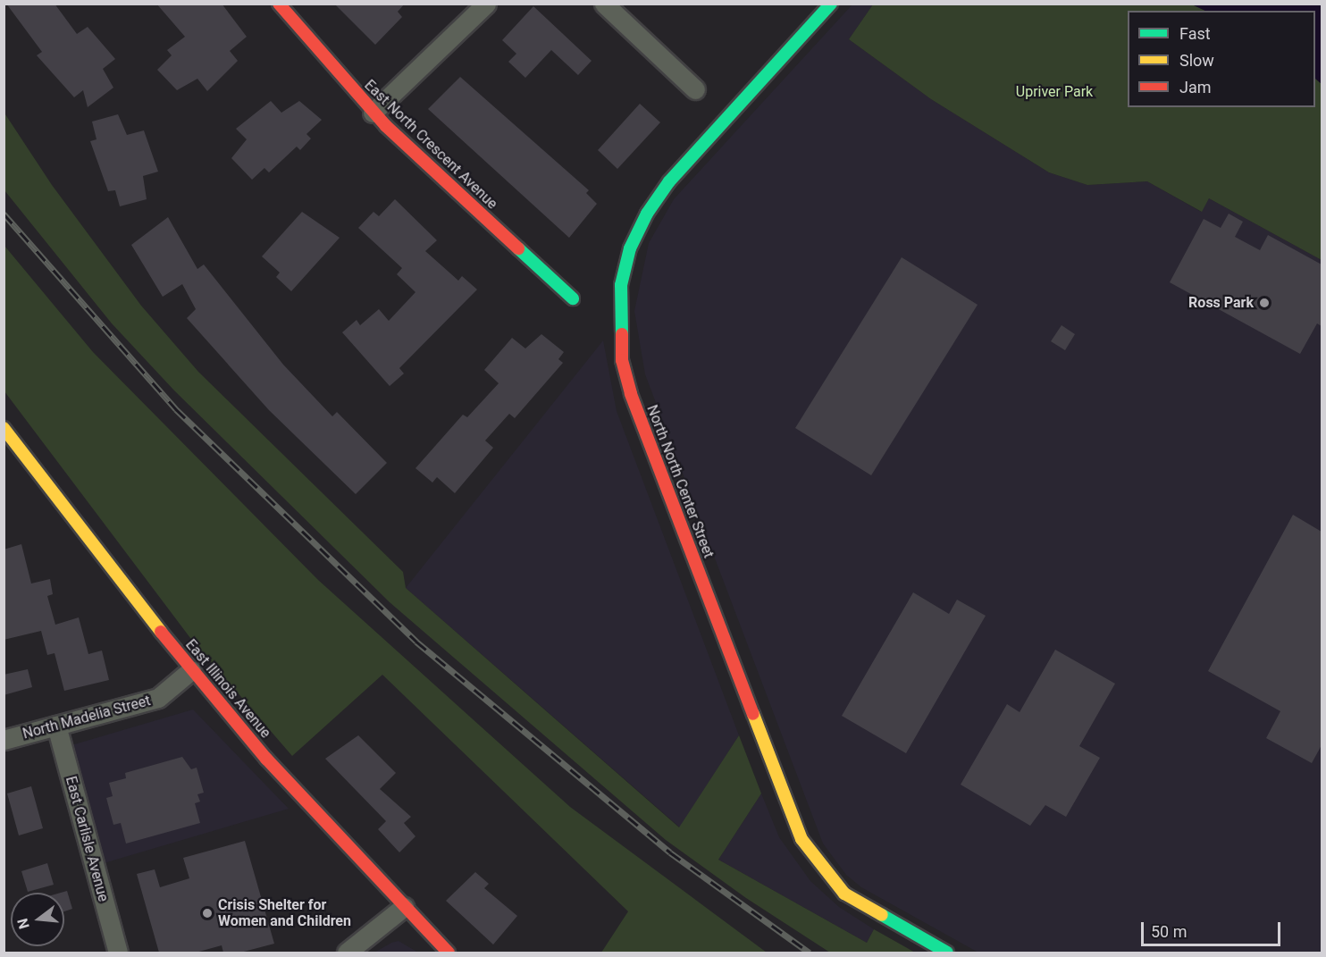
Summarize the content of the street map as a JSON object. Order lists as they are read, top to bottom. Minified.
{"streets":{"street":["East North Crescent Avenue","North North Center Street","East Illinois Avenue","North Madelia Street","East Carlisle Avenue"]},"crossings":[["East Illinois Avenue","North Madelia Street"],["North Madelia Street","East Carlisle Avenue"]],"parks":["Upriver Park"],"places":["Ross Park","Crisis Shelter for Women and Children"],"legend":["Fast","Slow","Jam"],"scale_bar":"50 m","north":"left"}
